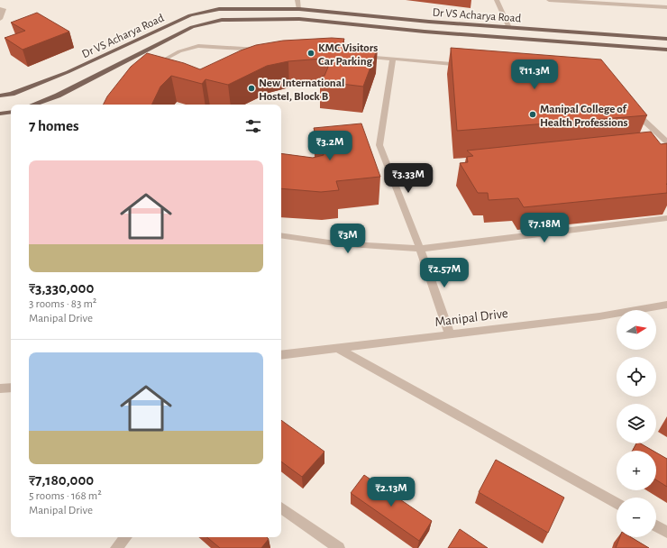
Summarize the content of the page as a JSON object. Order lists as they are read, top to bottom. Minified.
{"streets":{"main road":["Dr VS Acharya Road"],"street":["Manipal Drive"]},"places":["KMC Visitors Car Parking","New International Hostel, Block B","Manipal College of Health Professions"],"north":"right","page":{"price":["₹11.3M","₹3.2M","₹3.33M","₹7.18M","₹3M","₹2.57M","₹2.13M"],"heading":"7 homes","list":[{"name":"₹3,330,000","note":"3 rooms · 83 m² · Manipal Drive"},{"name":"₹7,180,000","note":"5 rooms · 168 m² · Manipal Drive"}],"map_buttons":["+","−"]}}
